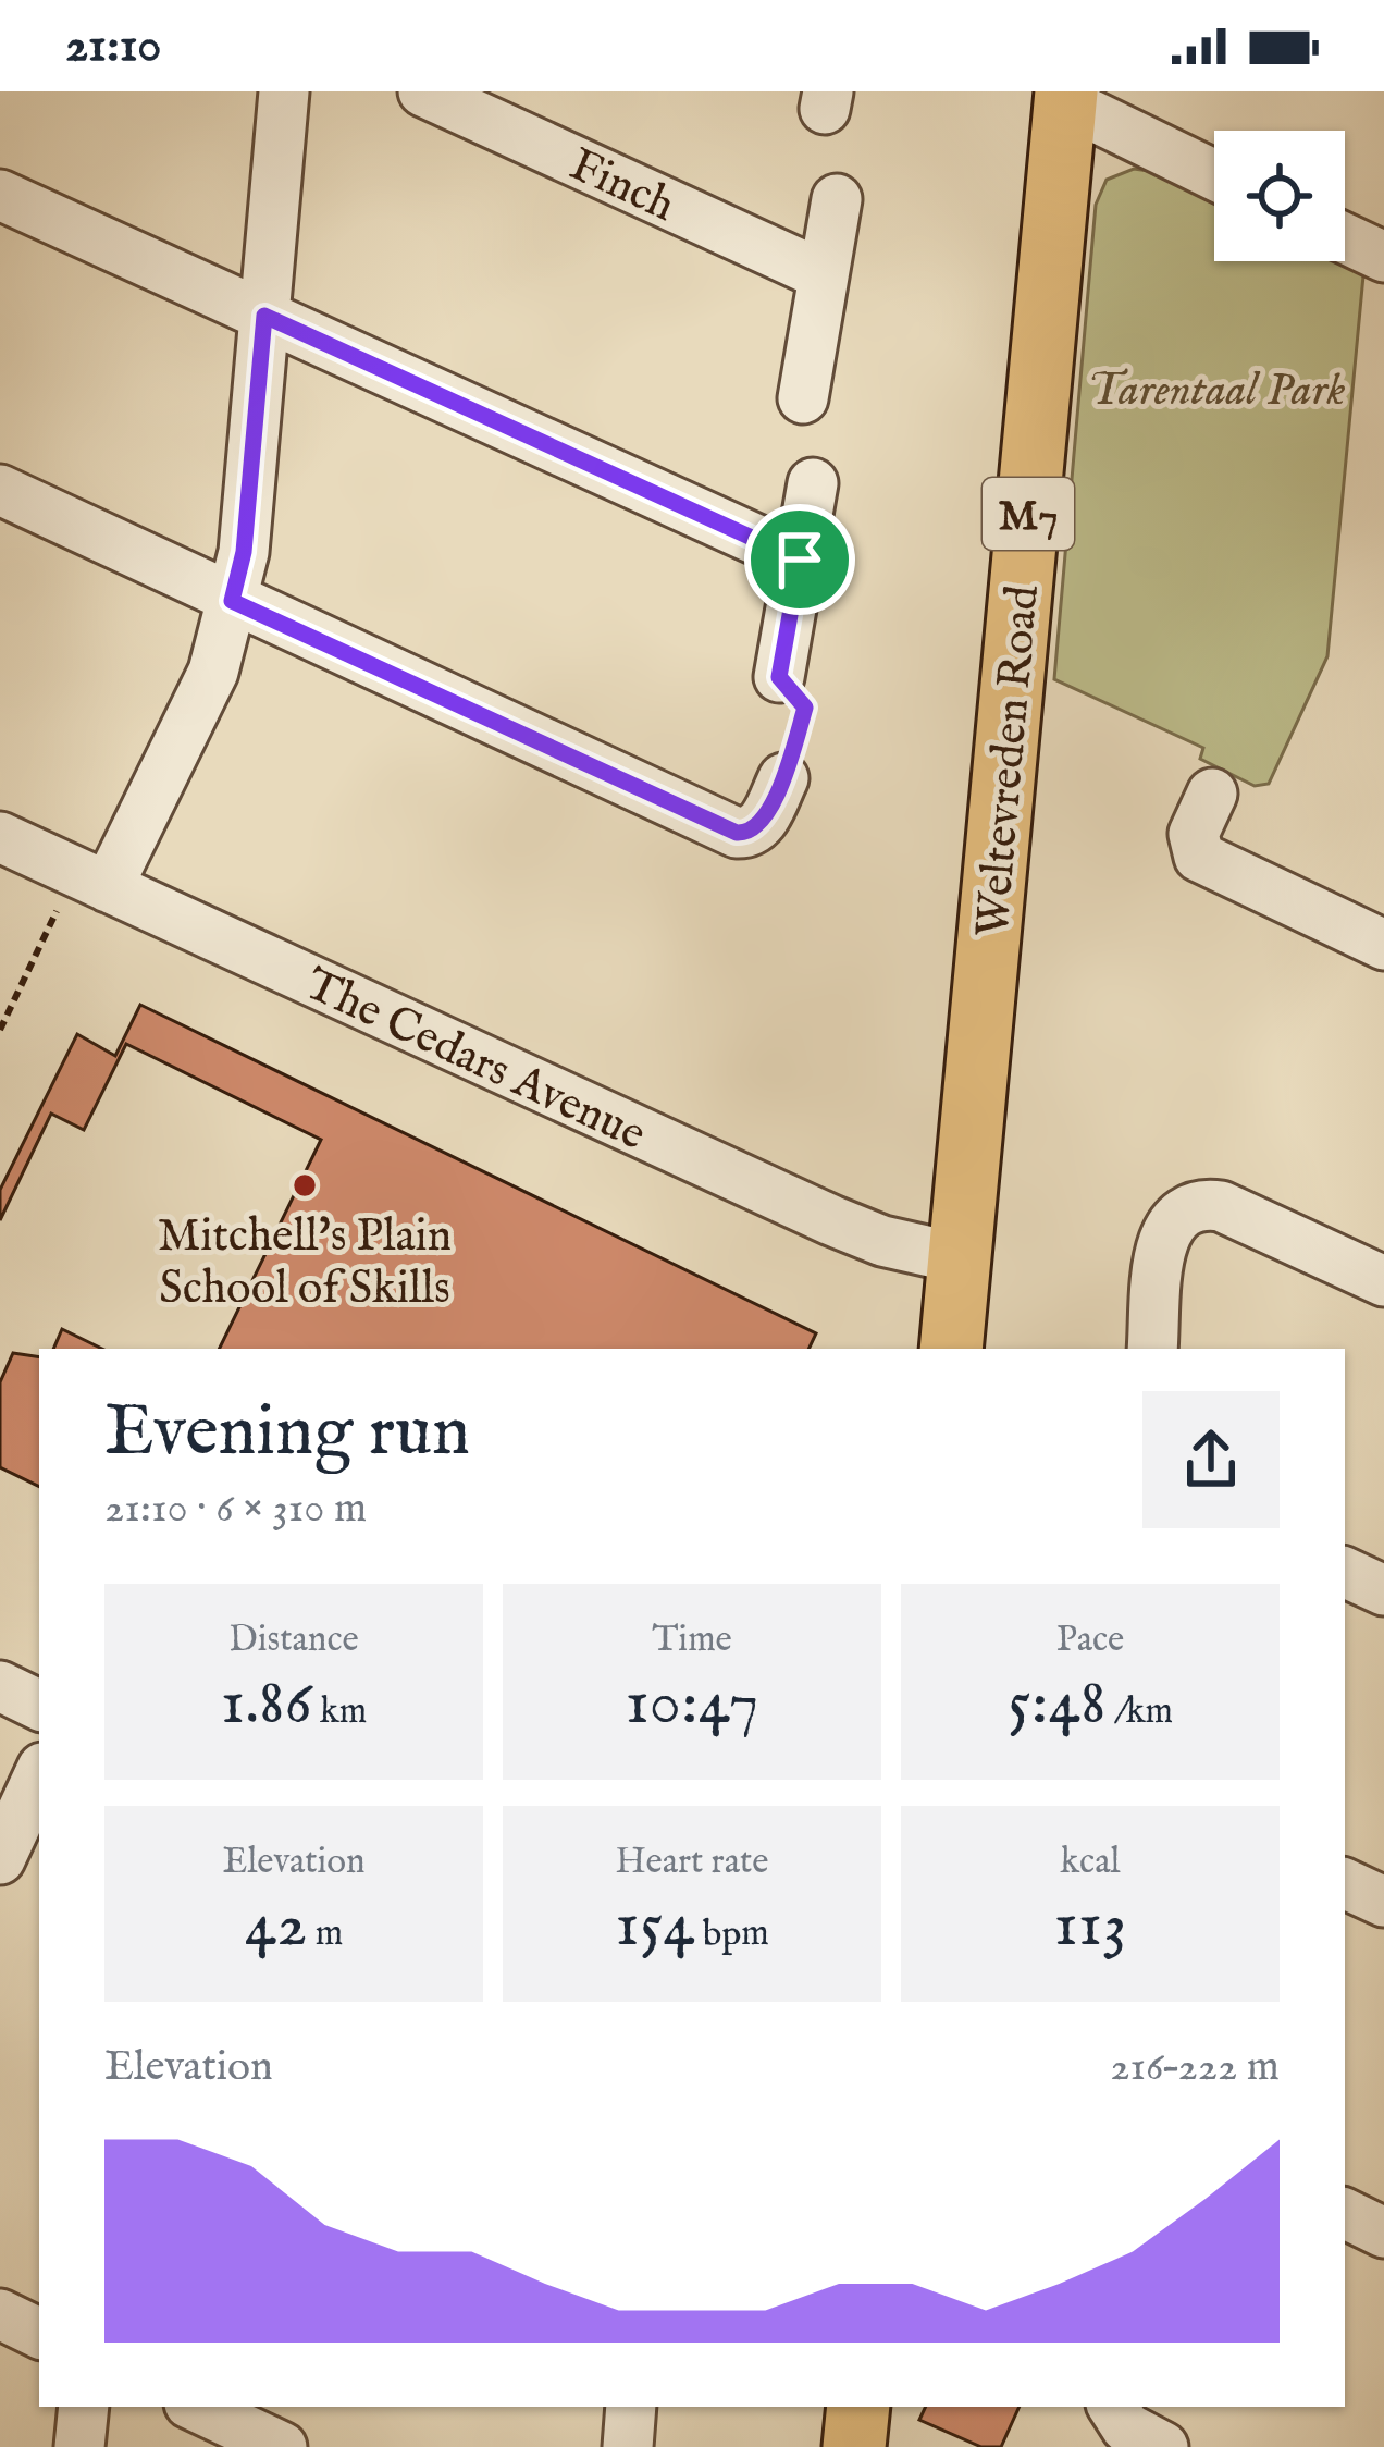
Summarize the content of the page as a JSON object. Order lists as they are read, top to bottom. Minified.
{"streets":{"main road":["M7","Weltevreden Road"],"street":["Finch","The Cedars Avenue"]},"crossings":[["Weltevreden Road","The Cedars Avenue"]],"parks":["Tarentaal Park"],"places":["Mitchell's Plain School of Skills"],"page":{"status":"21:10","heading":["Evening run","21:10 · 6 × 310 m"],"stats":[["Distance","1.86 km"],["Time","10:47"],["Pace","5:48 /km"],["Elevation","42 m"],["Heart rate","154 bpm"],["kcal","113"]],"chart":["Elevation","216–222 m"]}}
